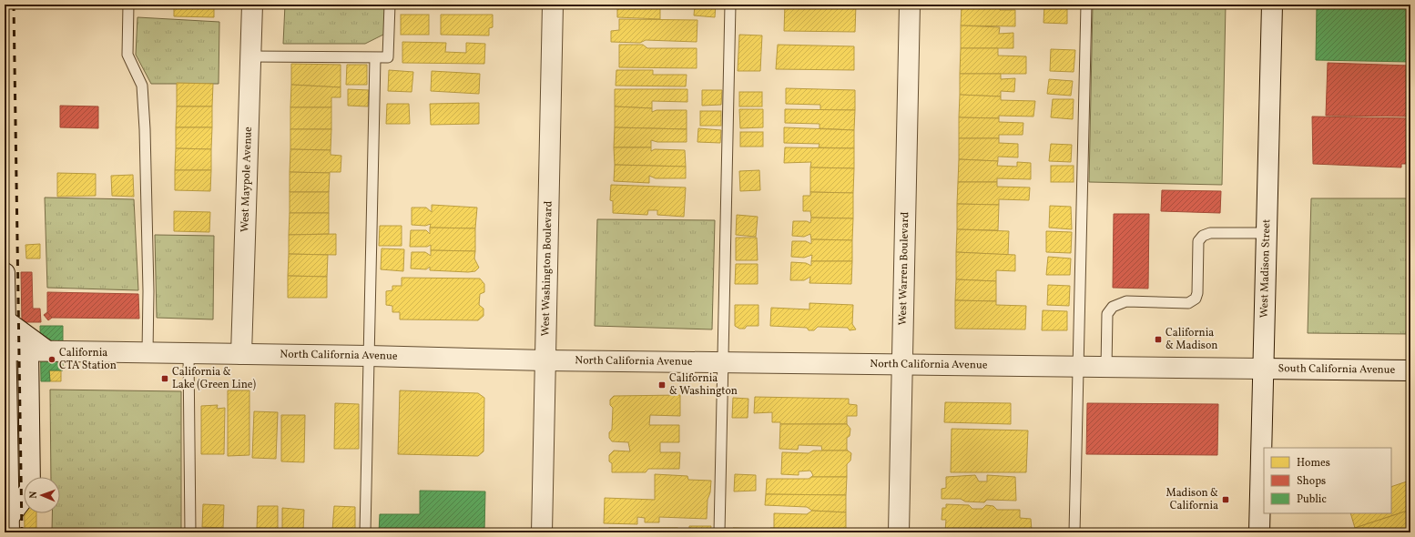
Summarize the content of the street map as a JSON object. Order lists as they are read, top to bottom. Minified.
{"streets":{"street":["West Maypole Avenue","West Washington Boulevard","West Warren Boulevard","West Madison Street","North California Avenue","South California Avenue"]},"crossings":[["West Maypole Avenue","North California Avenue"],["West Washington Boulevard","North California Avenue"],["West Warren Boulevard","North California Avenue"],["West Madison Street","North California Avenue"],["West Madison Street","South California Avenue"],["North California Avenue","South California Avenue"]],"places":{"transit":["California & Madison","California & Lake (Green Line)","California & Washington","Madison & California"],"other":["California CTA Station"]},"legend":["Homes","Shops","Public"],"north":"left"}
